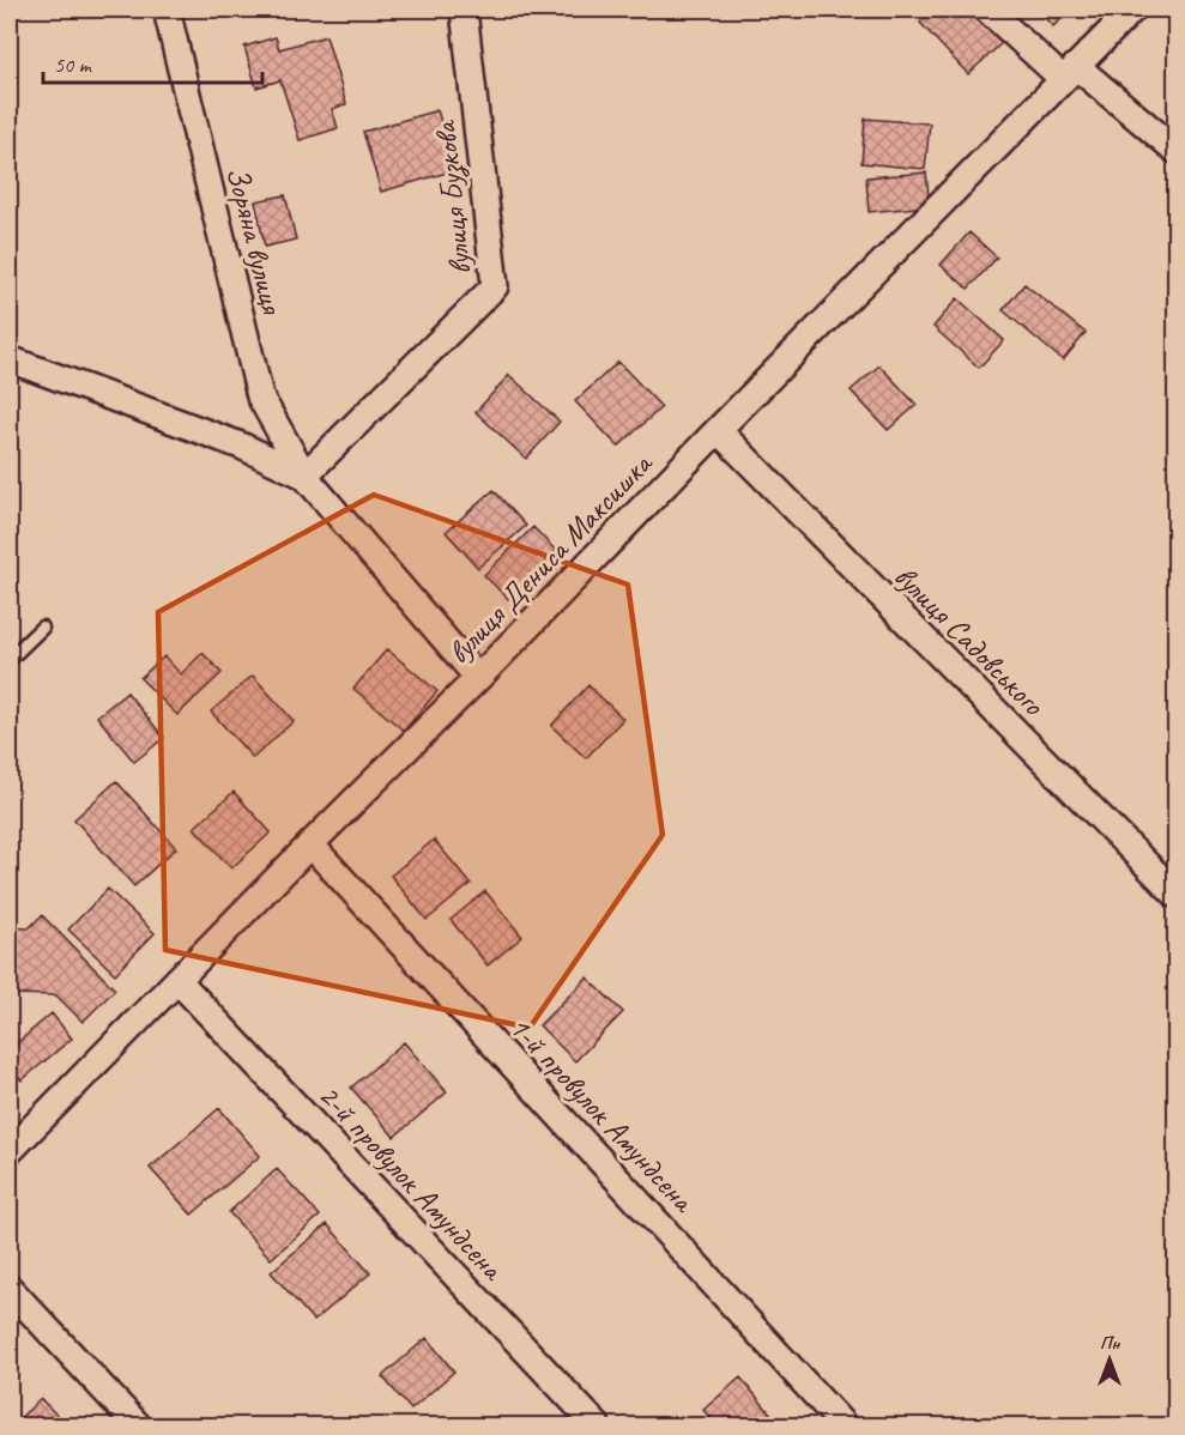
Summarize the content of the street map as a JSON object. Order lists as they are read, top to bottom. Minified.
{"streets":{"street":["вулиця Бузкова","Зоряна вулиця","вулиця Дениса Максишка","вулиця Садовського","1-й провулок Амундсена","2-й провулок Амундсена"]},"crossings":[["вулиця Бузкова","Зоряна вулиця"],["вулиця Дениса Максишка","вулиця Садовського"],["вулиця Дениса Максишка","1-й провулок Амундсена"],["вулиця Дениса Максишка","2-й провулок Амундсена"]],"scale_bar":"50 m","north":"top"}
